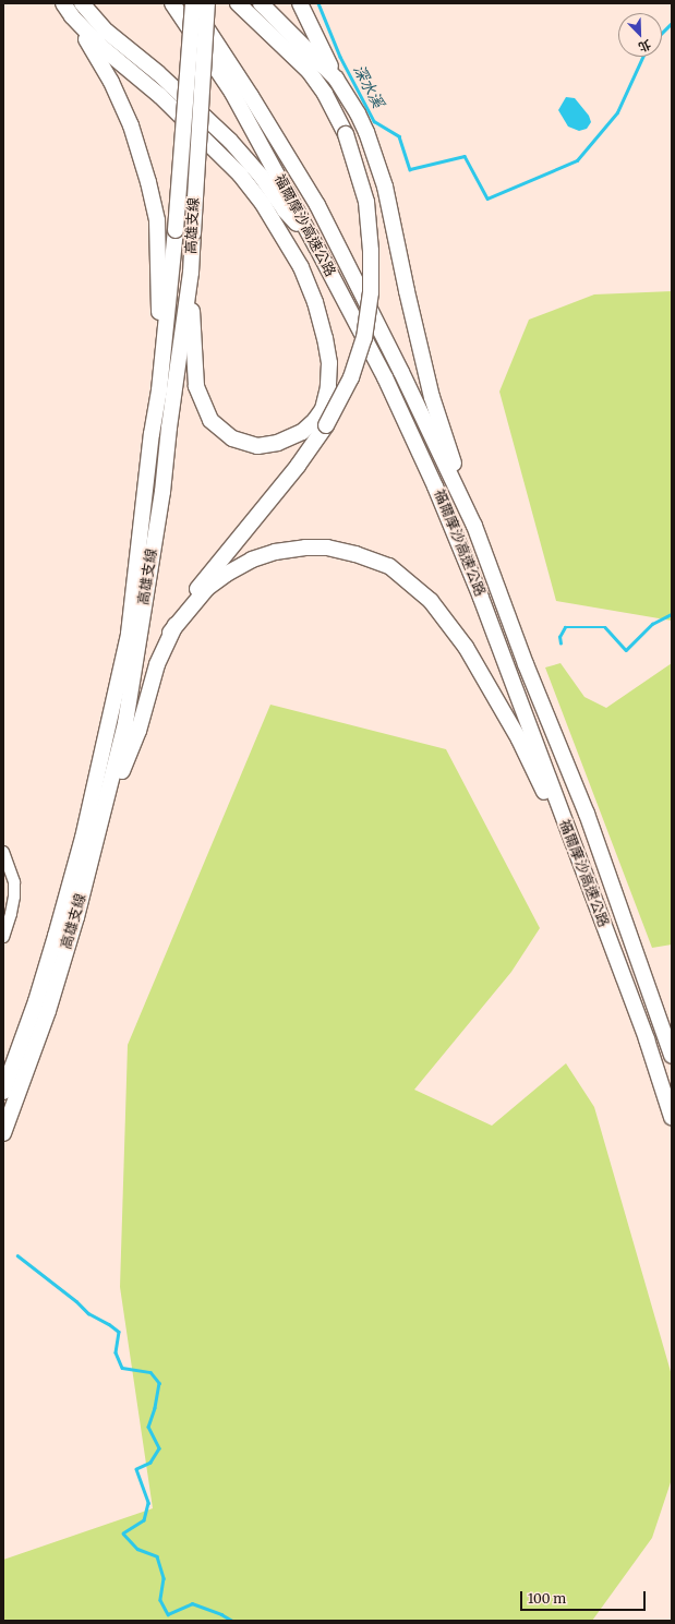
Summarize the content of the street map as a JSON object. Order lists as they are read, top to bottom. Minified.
{"streets":{"highway":["高雄支線","福爾摩沙高速公路"]},"crossings":[["高雄支線","福爾摩沙高速公路"]],"water":["深水溪"],"scale_bar":"100 m","north":"bottom right"}
